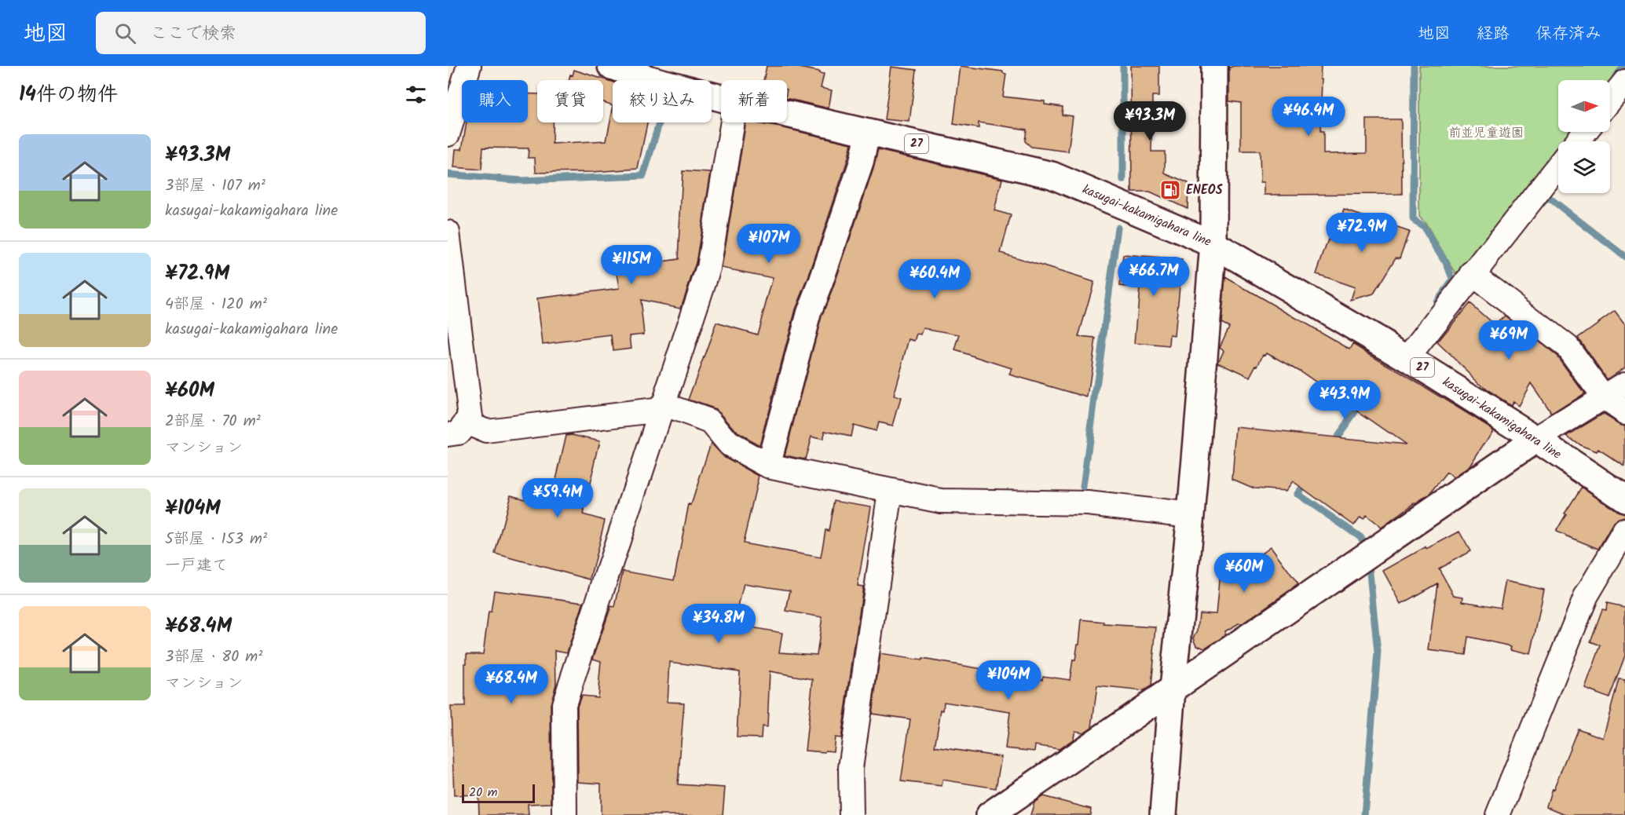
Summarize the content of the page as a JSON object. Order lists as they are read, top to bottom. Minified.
{"streets":{"street":["27","kasugai-kakamigahara line"]},"parks":["前並児童遊園"],"places":{"fuel station":["ENEOS"]},"scale_bar":"20 m","north":"right","page":{"header":"地図","search":"ここで検索","nav":["地図","経路","保存済み"],"heading":"14件の物件","chip":["購入","賃貸","絞り込み","新着"],"price":["¥46.4M","¥93.3M","¥72.9M","¥107M","¥115M","¥66.7M","¥60.4M","¥69M","¥43.9M","¥59.4M","¥60M","¥34.8M","¥104M","¥68.4M"],"list":[{"name":"¥93.3M","note":"3部屋 · 107 m² · kasugai-kakamigahara line"},{"name":"¥72.9M","note":"4部屋 · 120 m² · kasugai-kakamigahara line"},{"name":"¥60M","note":"2部屋 · 70 m² · マンション"},{"name":"¥104M","note":"5部屋 · 153 m² · 一戸建て"},{"name":"¥68.4M","note":"3部屋 · 80 m² · マンション"}],"scale":"20 m"}}
